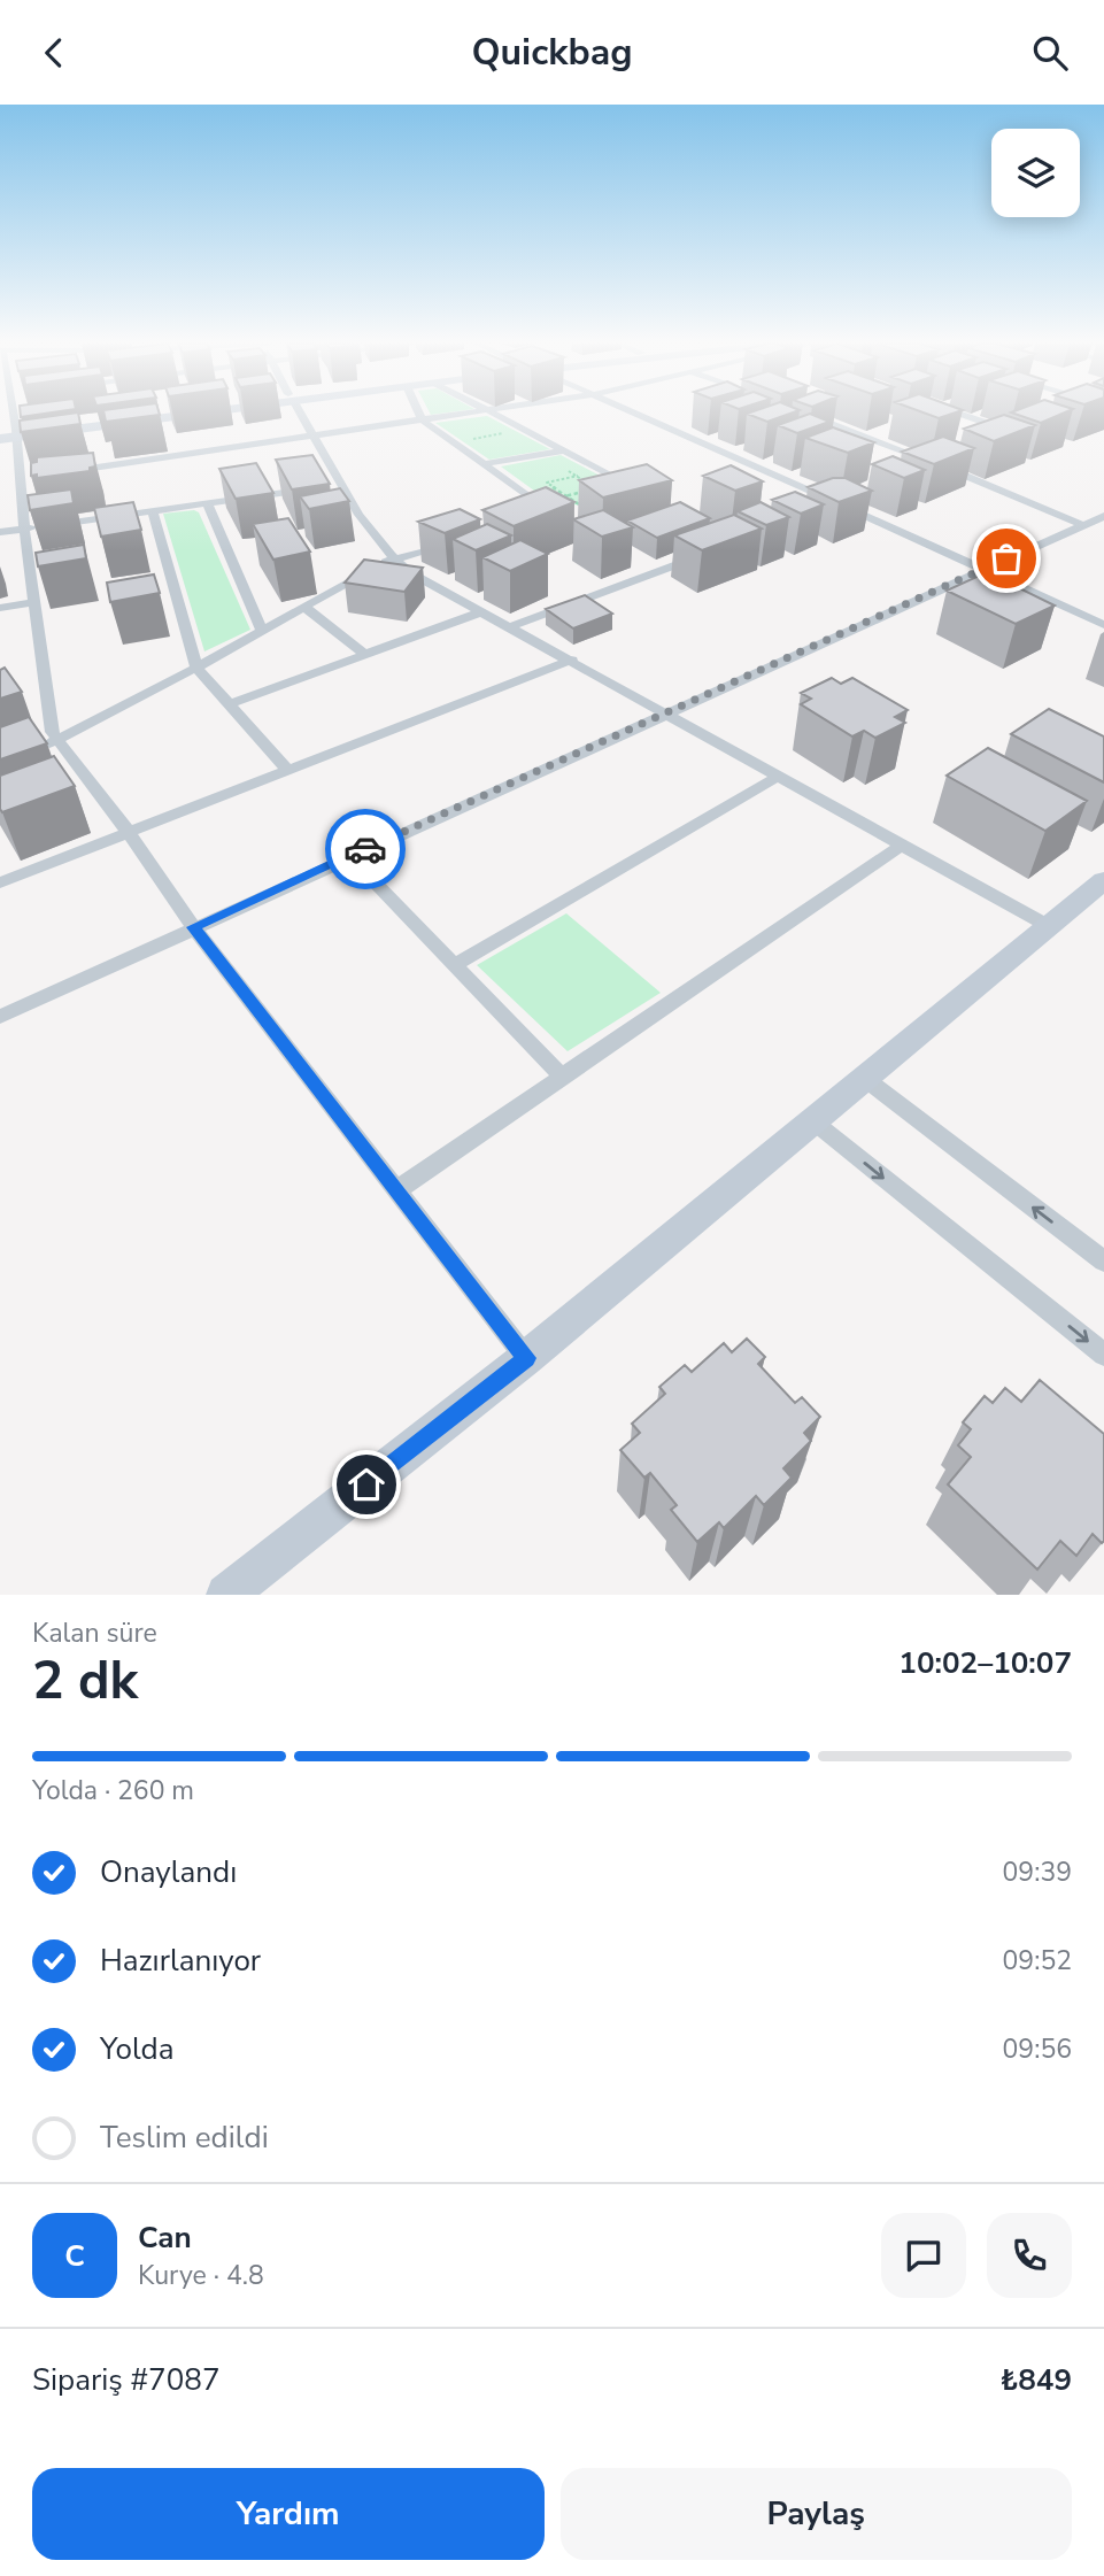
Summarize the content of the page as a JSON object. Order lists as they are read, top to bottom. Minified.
{"page":{"header":"Quickbag","heading":["2 dk","Kalan süre","10:02–10:07"],"panel":["Can","Kurye · 4.8","Sipariş #7087","₺849"],"bar":"Yolda · 260 m","list":[["Onaylandı","09:39"],["Hazırlanıyor","09:52"],["Yolda","09:56"],"Teslim edildi"],"round":"C","buttons":["Yardım","Paylaş"]}}
